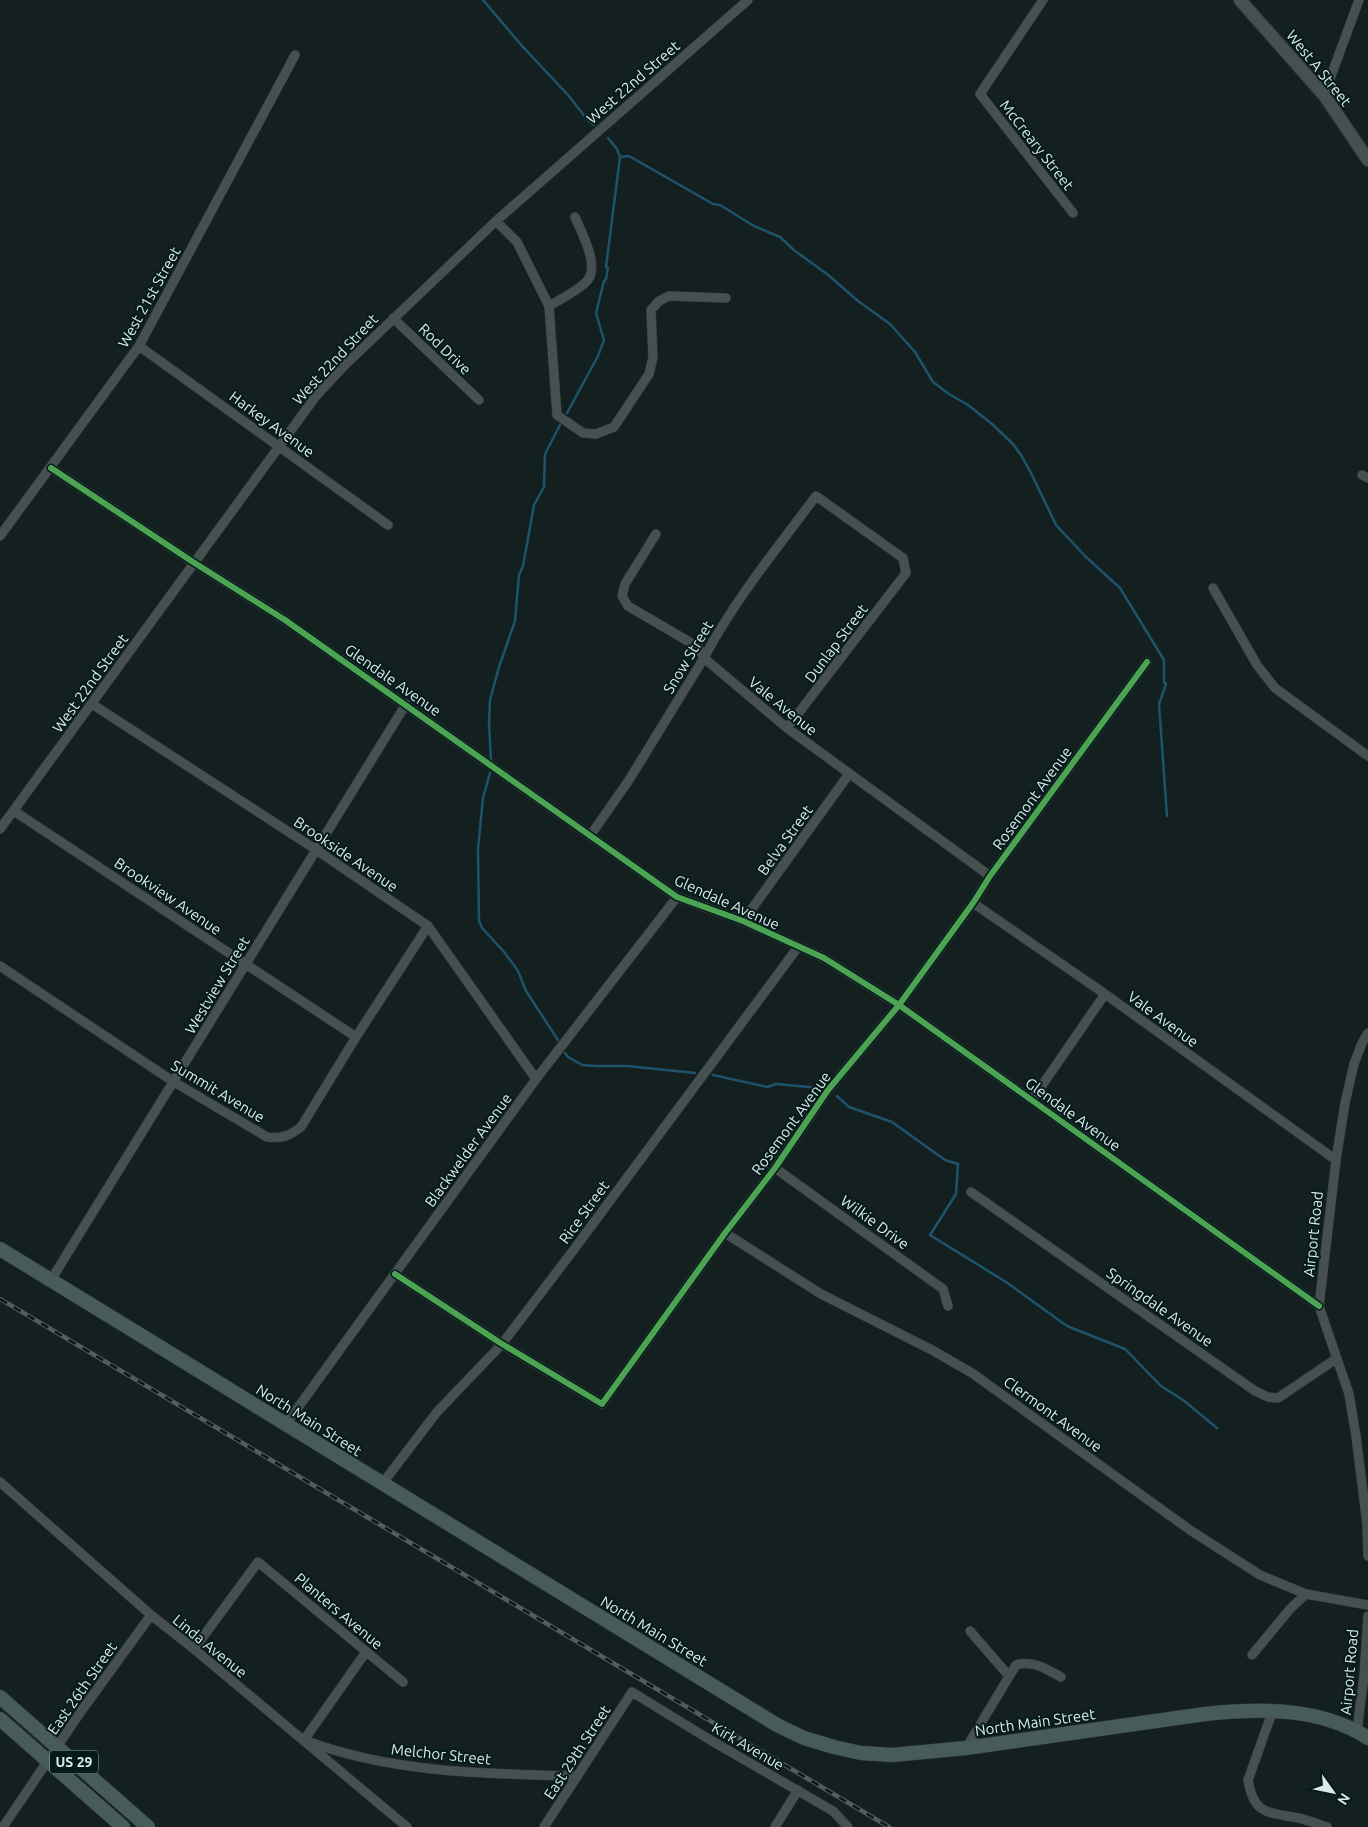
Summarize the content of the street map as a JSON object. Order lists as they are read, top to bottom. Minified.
{"streets":{"main road":["North Main Street","US 29"],"street":["West A Street","West 22nd Street","McCreary Street","West 21st Street","Rod Drive","Harkey Avenue","Dunlap Street","Snow Street","Glendale Avenue","Vale Avenue","Rosemont Avenue","Belva Street","Brookside Avenue","Brookview Avenue","Westview Street","Summit Avenue","Blackwelder Avenue","Rice Street","Wilkie Drive","Airport Road","Springdale Avenue","Clermont Avenue","Planters Avenue","Linda Avenue","East 26th Street","Kirk Avenue","East 29th Street","Melchor Street"]},"crossings":[["West 22nd Street","Rod Drive"],["West 22nd Street","Harkey Avenue"],["West 22nd Street","Glendale Avenue"],["West 22nd Street","Brookside Avenue"],["West 22nd Street","Brookview Avenue"],["West 21st Street","Harkey Avenue"],["West 21st Street","Glendale Avenue"],["Dunlap Street","Snow Street"],["Dunlap Street","Vale Avenue"],["Snow Street","Glendale Avenue"],["Snow Street","Vale Avenue"],["Glendale Avenue","Rosemont Avenue"],["Glendale Avenue","Belva Street"],["Glendale Avenue","Westview Street"],["Glendale Avenue","Blackwelder Avenue"],["Glendale Avenue","Rice Street"],["Glendale Avenue","Airport Road"],["Vale Avenue","Rosemont Avenue"],["Vale Avenue","Belva Street"],["Vale Avenue","Airport Road"],["Rosemont Avenue","Blackwelder Avenue"],["Rosemont Avenue","Rice Street"],["Rosemont Avenue","Wilkie Drive"],["Rosemont Avenue","Clermont Avenue"],["Brookside Avenue","Westview Street"],["Brookside Avenue","Summit Avenue"],["Brookside Avenue","Blackwelder Avenue"],["Brookview Avenue","Westview Street"],["Brookview Avenue","Summit Avenue"],["Westview Street","Summit Avenue"],["Westview Street","North Main Street"],["Blackwelder Avenue","North Main Street"],["Rice Street","North Main Street"],["Airport Road","Springdale Avenue"],["Airport Road","North Main Street"],["Planters Avenue","Linda Avenue"],["Linda Avenue","East 26th Street"],["Linda Avenue","Melchor Street"],["East 26th Street","US 29"],["Kirk Avenue","East 29th Street"],["East 29th Street","Melchor Street"]],"north":"bottom right"}
